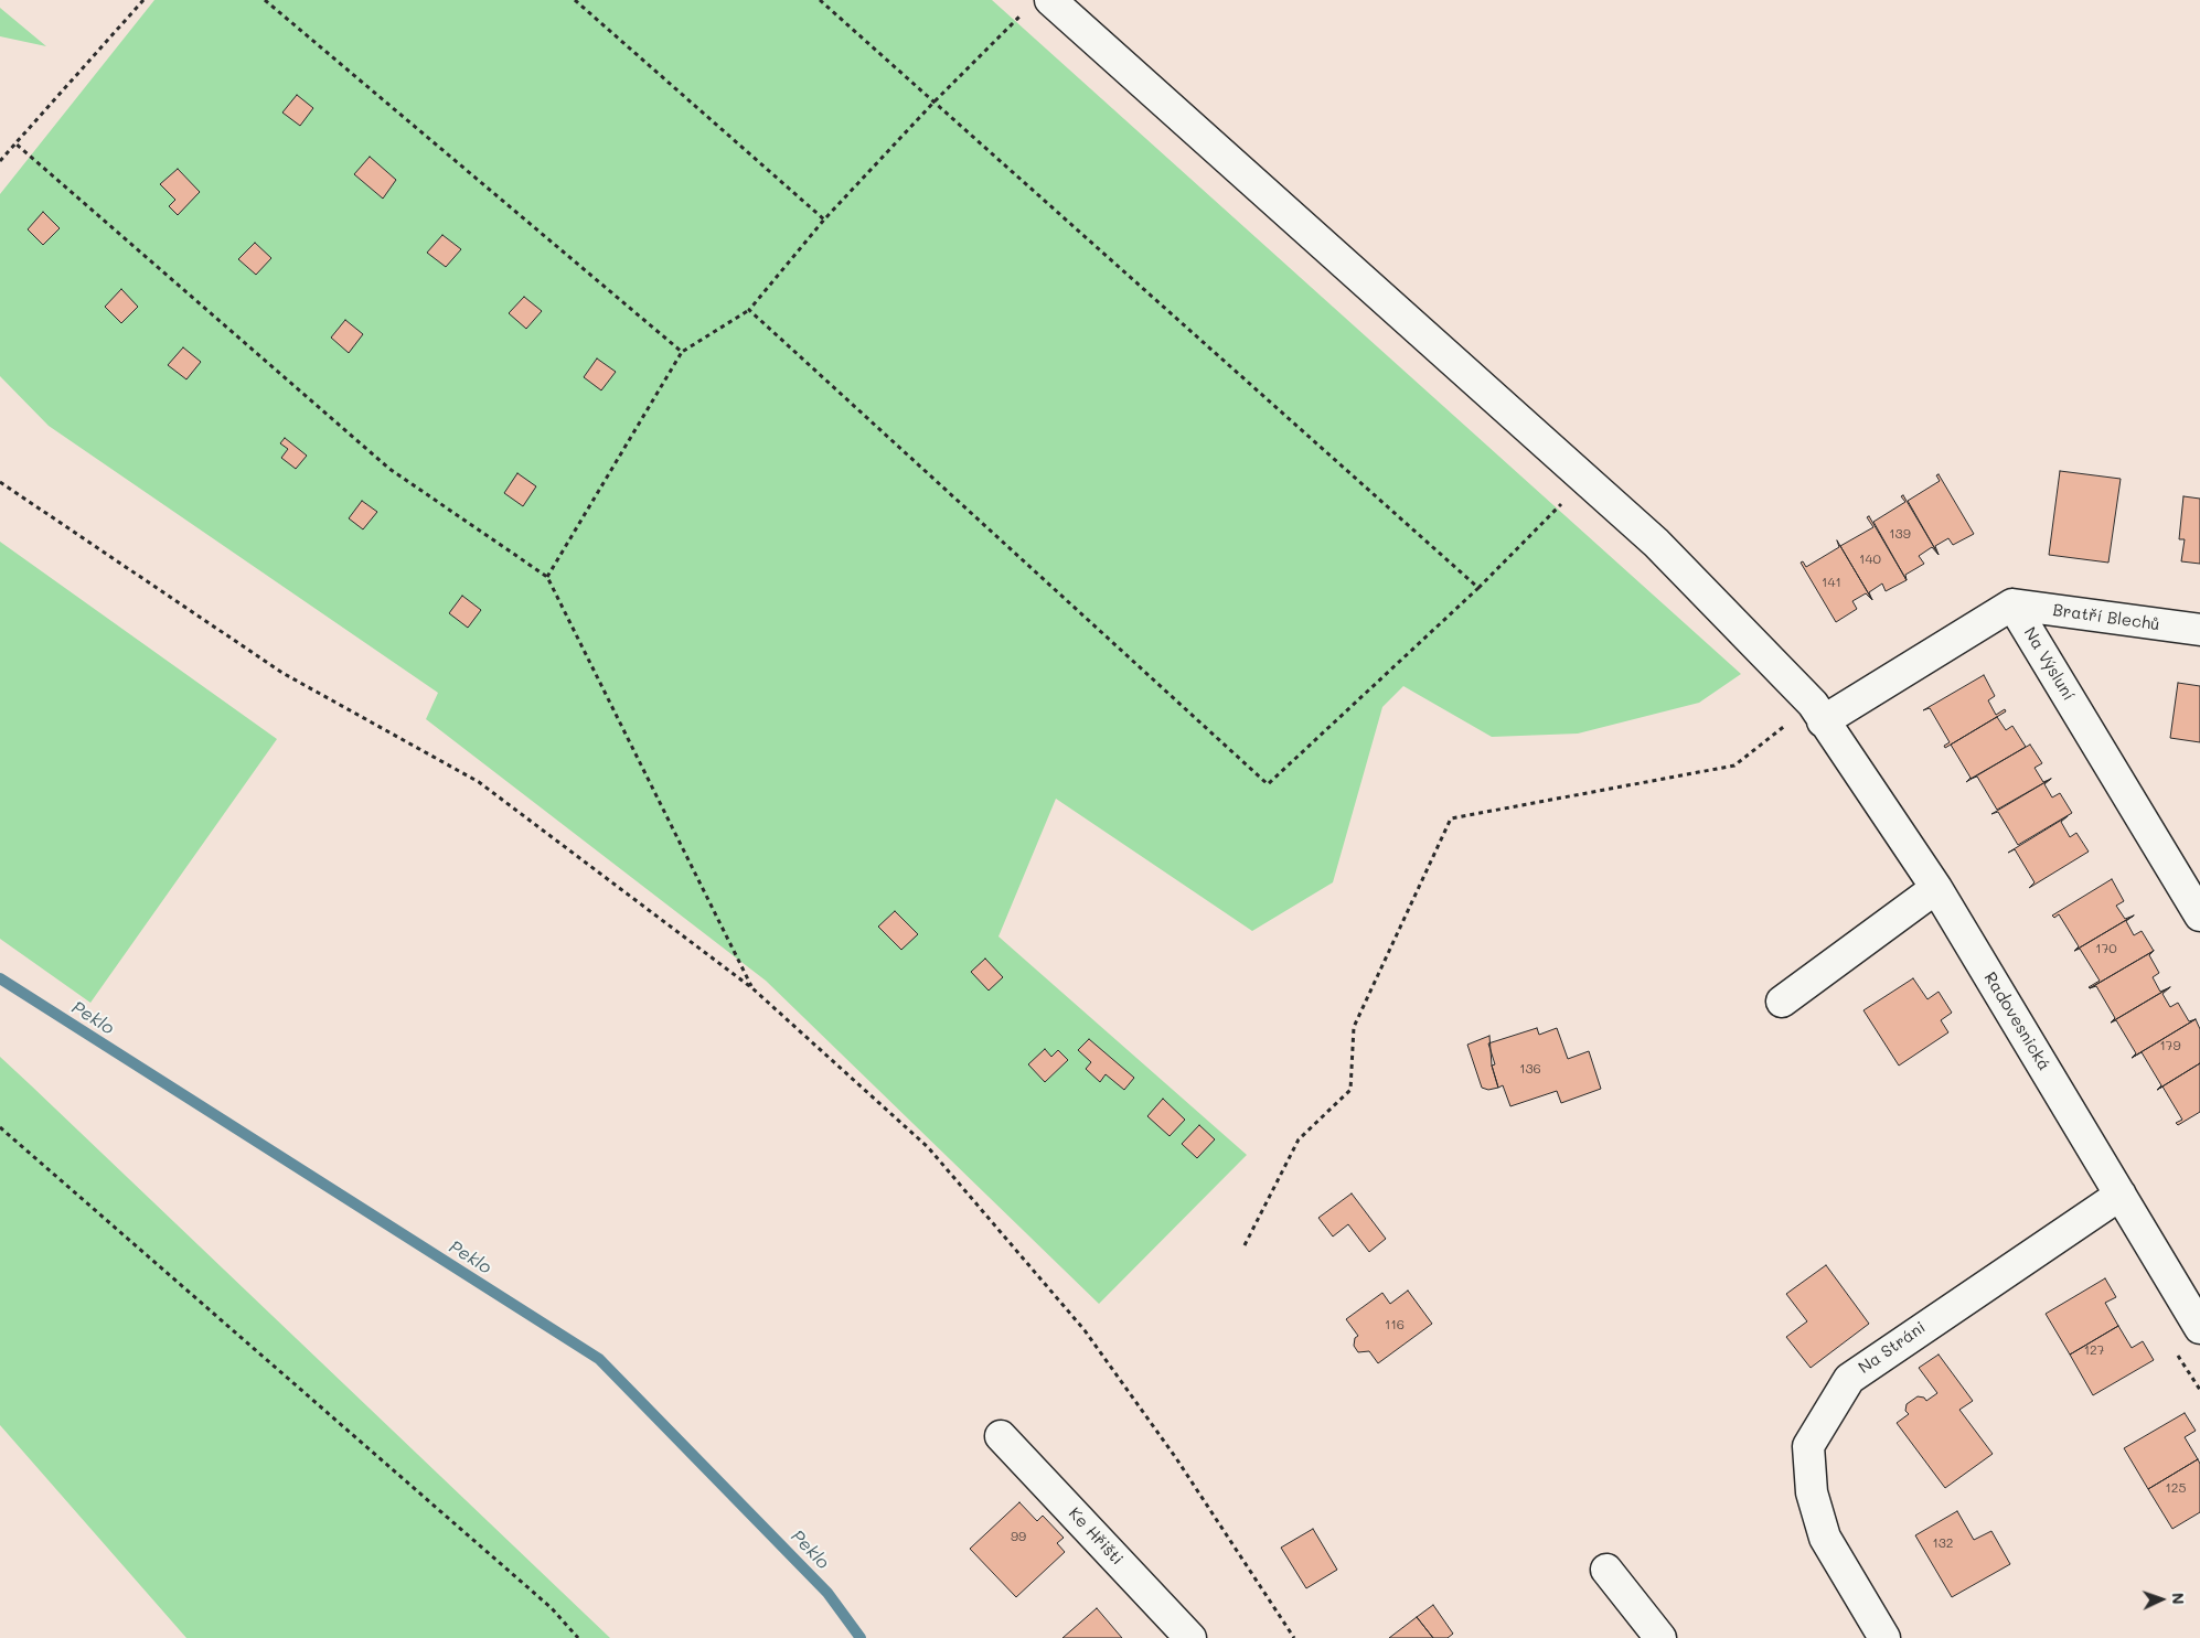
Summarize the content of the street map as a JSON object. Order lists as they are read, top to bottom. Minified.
{"streets":{"street":["Bratří Blechů","Na Výsluní","Radovesnická","Na Stráni","Ke Hřišti"]},"crossings":[["Bratří Blechů","Na Výsluní"],["Radovesnická","Na Stráni"]],"water":["Peklo"],"house_numbers":["139","140","141","170","179","136","116","127","125","99","132"],"north":"right"}
